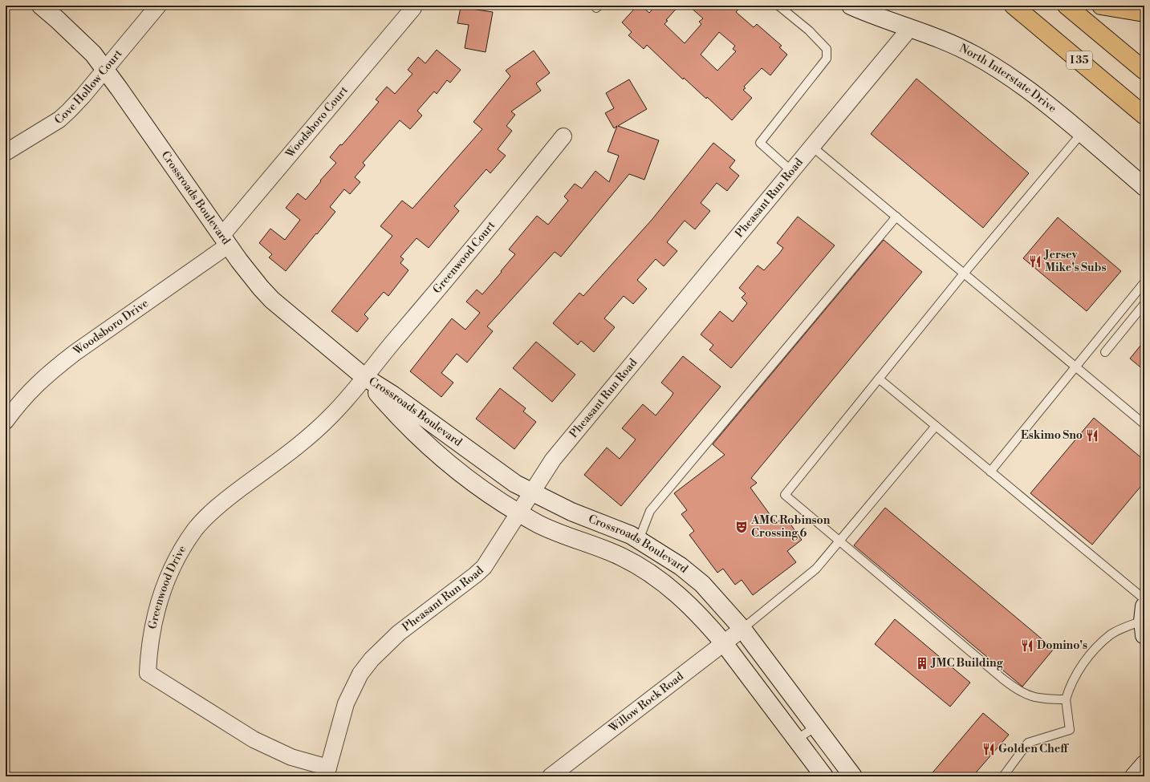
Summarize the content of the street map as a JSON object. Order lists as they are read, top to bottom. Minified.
{"streets":{"highway":["I 35"],"street":["North Interstate Drive","Cove Hollow Court","Woodsboro Court","Pheasant Run Road","Crossroads Boulevard","Greenwood Court","Woodsboro Drive","Greenwood Drive","Willow Rock Road"]},"crossings":[["North Interstate Drive","Pheasant Run Road"],["Cove Hollow Court","Crossroads Boulevard"],["Woodsboro Court","Crossroads Boulevard"],["Woodsboro Court","Woodsboro Drive"],["Pheasant Run Road","Crossroads Boulevard"],["Pheasant Run Road","Greenwood Drive"],["Crossroads Boulevard","Greenwood Court"],["Crossroads Boulevard","Woodsboro Drive"],["Crossroads Boulevard","Greenwood Drive"],["Crossroads Boulevard","Willow Rock Road"],["Greenwood Court","Greenwood Drive"]],"places":{"restaurant":["Jersey Mike's Subs","Eskimo Sno","Domino's","Golden Cheff"],"theatre":["AMC Robinson Crossing 6"],"building":["JMC Building"]}}
